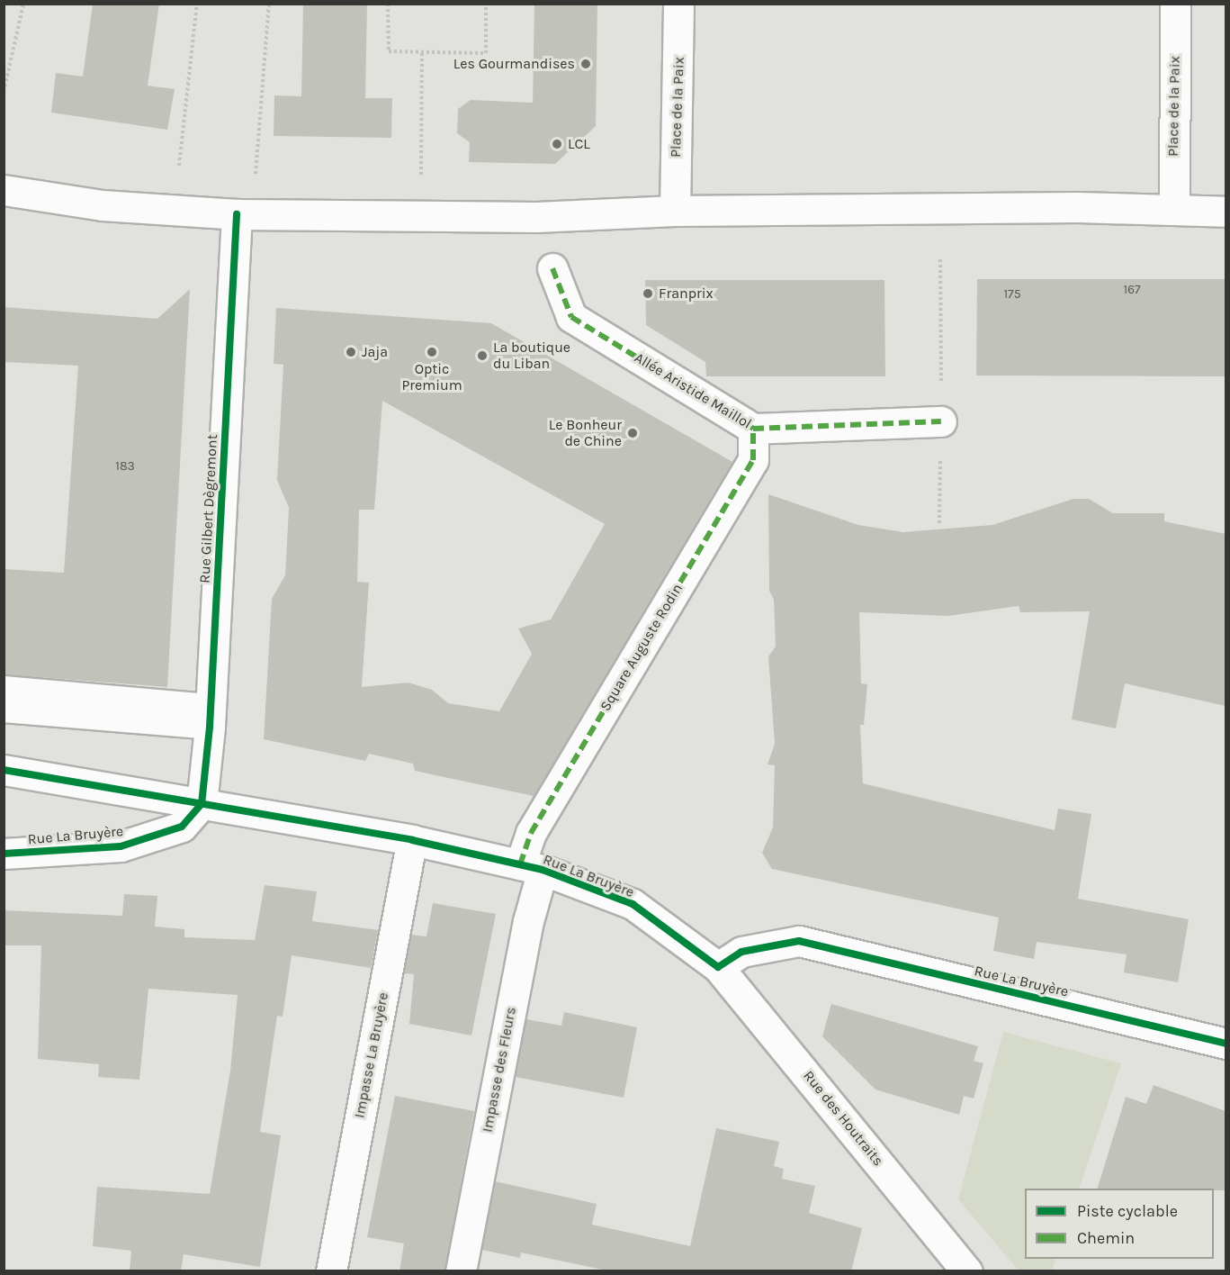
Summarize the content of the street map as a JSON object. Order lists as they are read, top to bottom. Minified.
{"streets":{"street":["Place de la Paix","Allée Aristide Maillol","Rue Gilbert Dègremont","Square Auguste Rodin","Rue La Bruyère","Impasse La Bruyère","Impasse des Fleurs","Rue des Houtraits"]},"crossings":[["Allée Aristide Maillol","Square Auguste Rodin"],["Rue Gilbert Dègremont","Rue La Bruyère"],["Square Auguste Rodin","Rue La Bruyère"],["Square Auguste Rodin","Impasse des Fleurs"],["Rue La Bruyère","Impasse La Bruyère"],["Rue La Bruyère","Impasse des Fleurs"],["Rue La Bruyère","Rue des Houtraits"]],"places":["Les Gourmandises","LCL","Franprix","Jaja","Optic Premium","La boutique du Liban","Le Bonheur de Chine"],"house_numbers":["167","175","183"],"legend":["Piste cyclable","Chemin"]}
